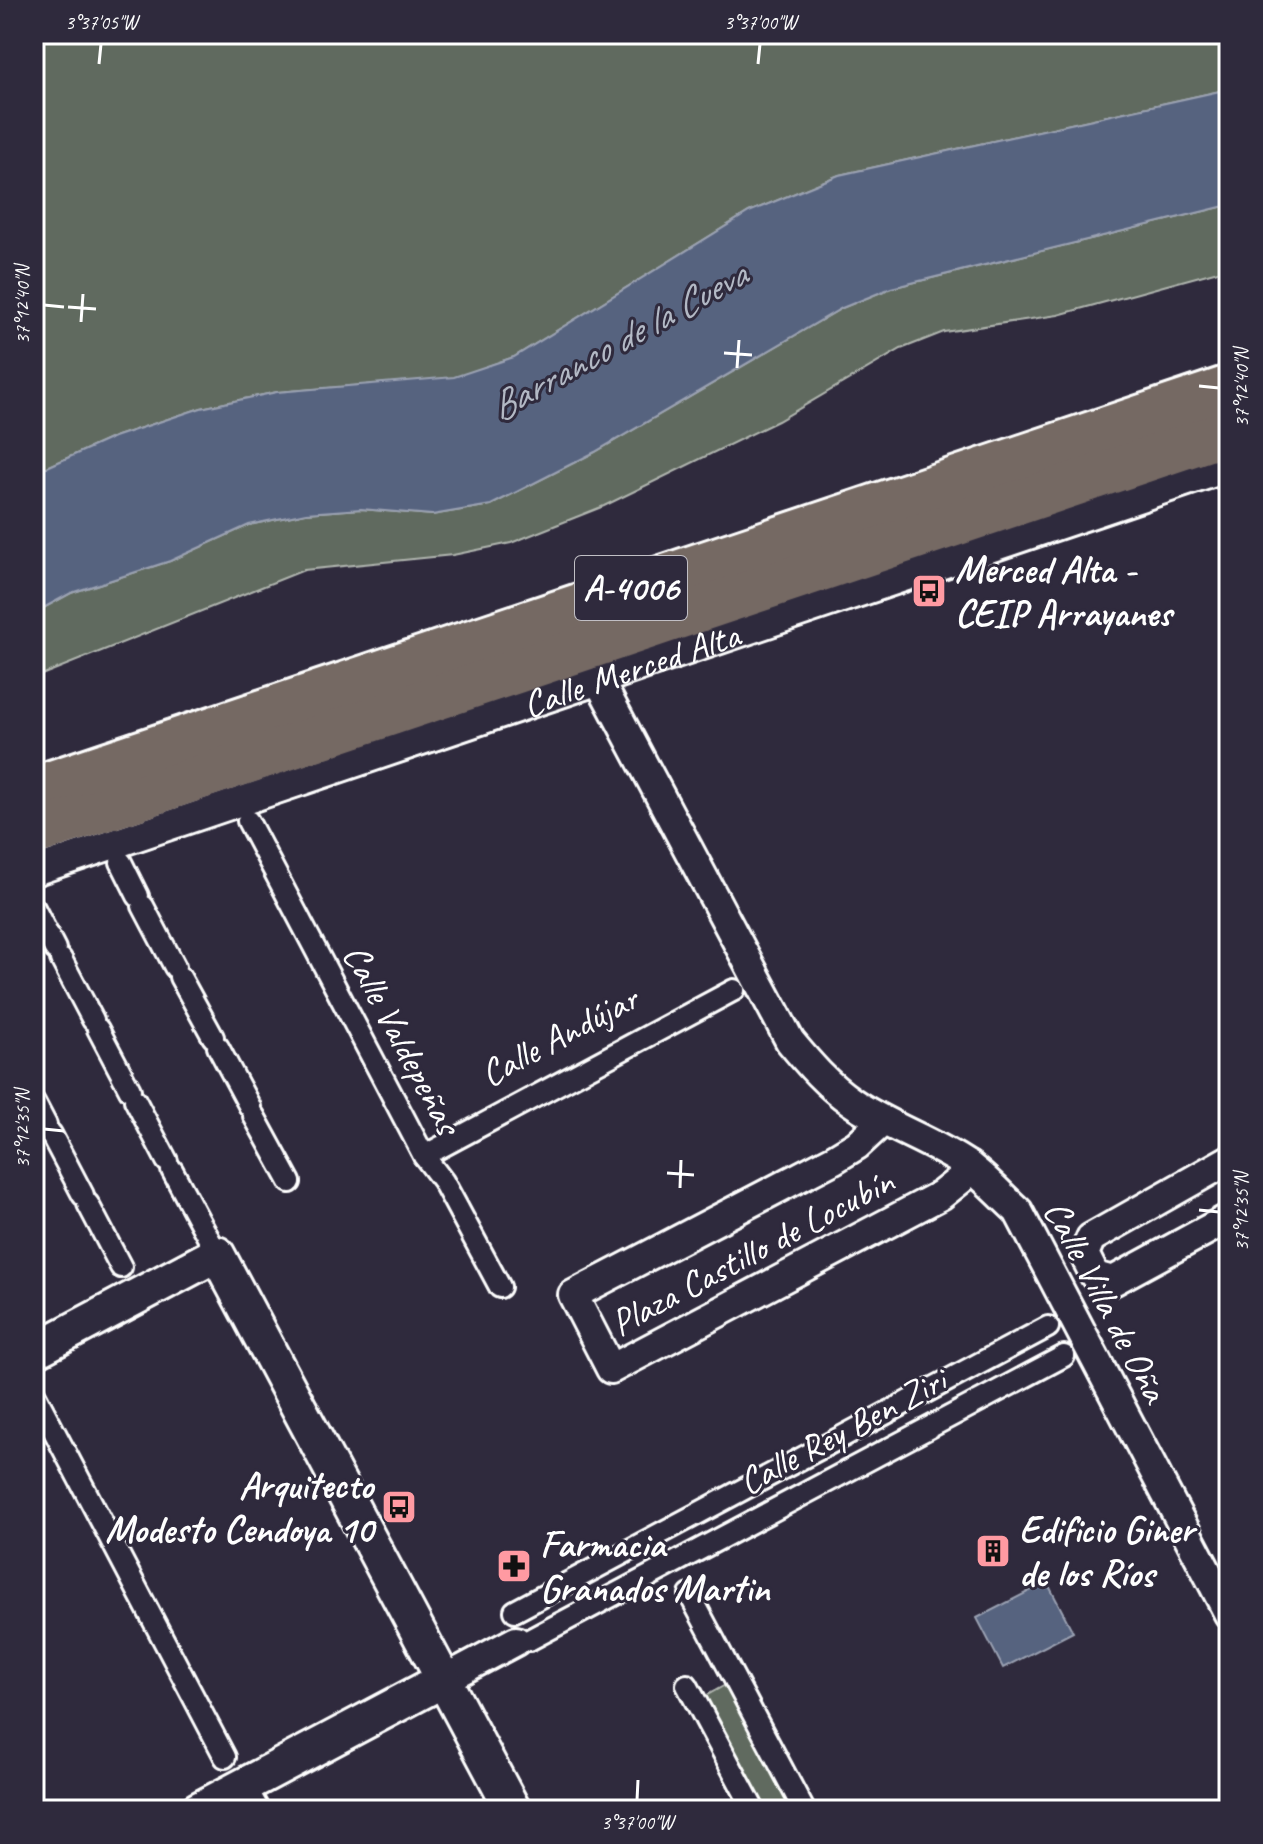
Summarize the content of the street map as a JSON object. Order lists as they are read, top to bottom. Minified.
{"streets":{"main road":["A-4006","Calle Merced Alta"],"street":["Calle Andújar","Calle Valdepeñas","Plaza Castillo de Locubín","Calle Villa de Oña","Calle Rey Ben Ziri"]},"crossings":[["Calle Merced Alta","Calle Villa de Oña"],["Calle Andújar","Calle Valdepeñas"],["Plaza Castillo de Locubín","Calle Villa de Oña"]],"water":["Barranco de la Cueva"],"places":{"bus stop":["Merced Alta - CEIP Arrayanes","Arquitecto Modesto Cendoya 10"],"building":["Edificio Giner de los Ríos"],"pharmacy":["Farmacia Granados Martin"]},"coordinates":["3°37'05\"W","3°37'00\"W","37°12'40\"N","37°12'35\"N"]}
